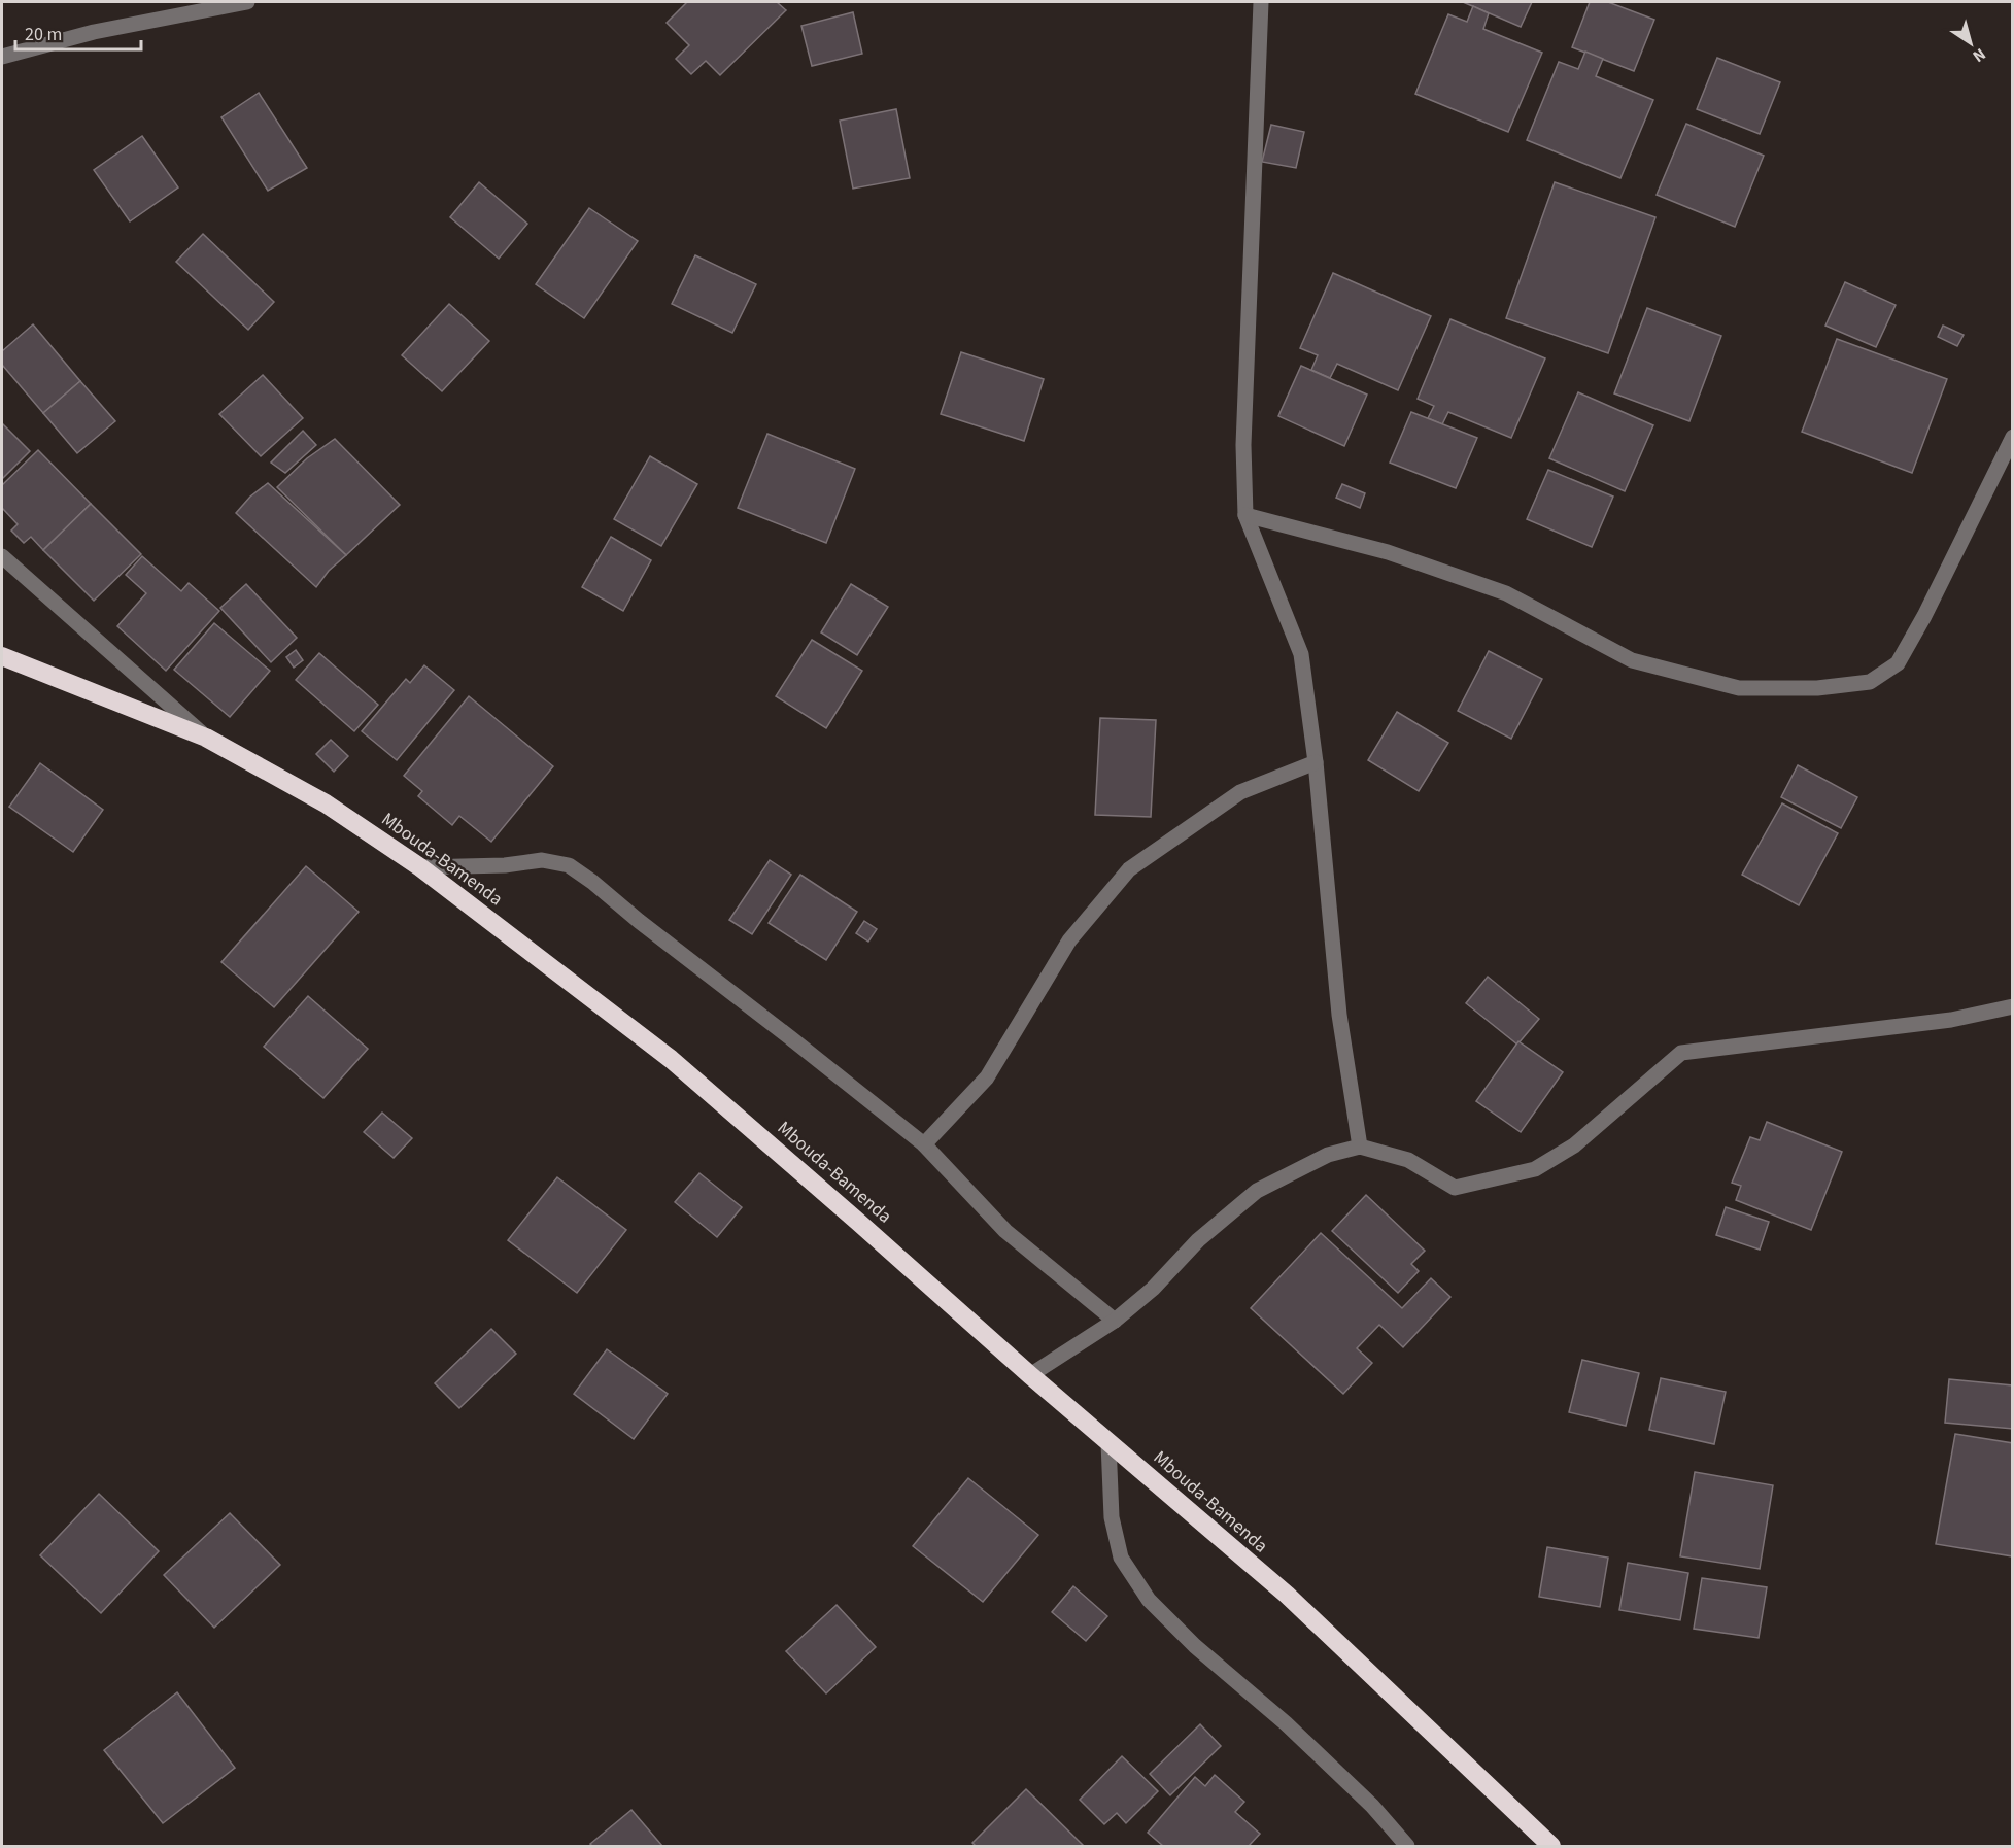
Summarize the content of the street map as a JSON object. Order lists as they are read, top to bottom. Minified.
{"streets":{"highway":["Mbouda-Bamenda"]},"scale_bar":"20 m","north":"bottom right"}
